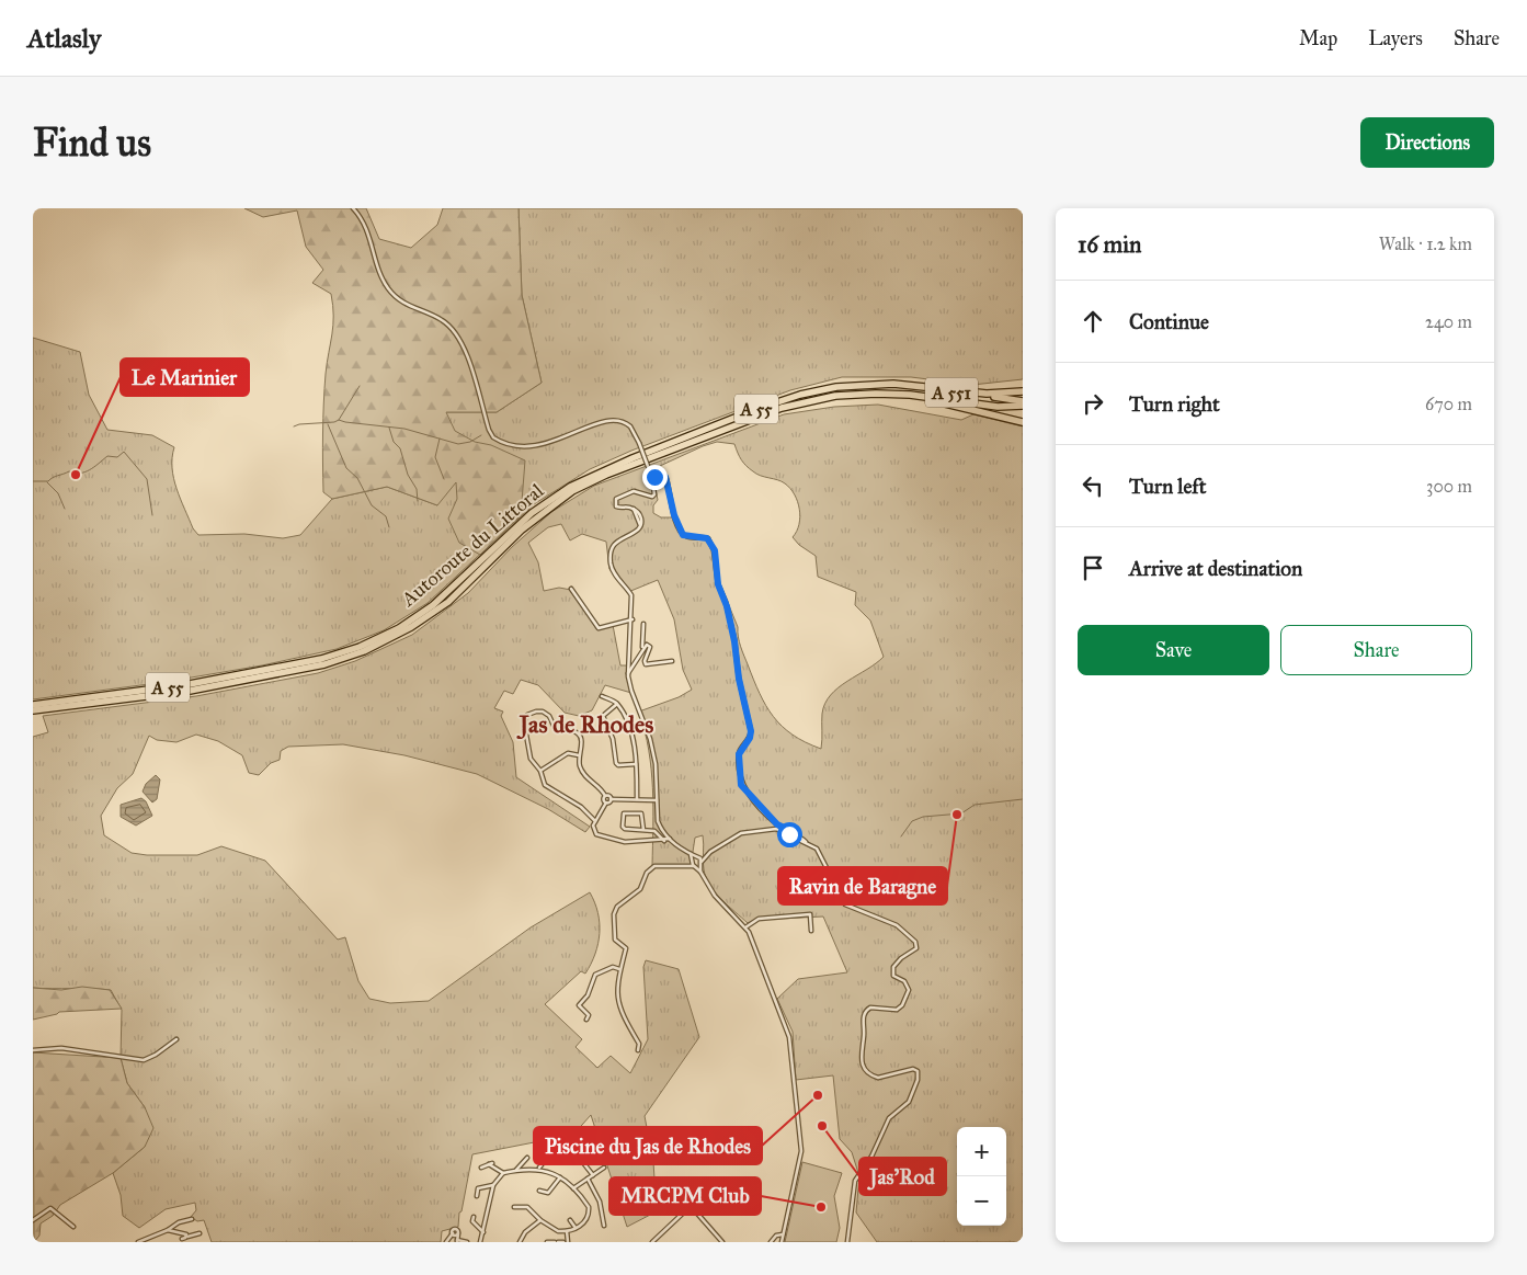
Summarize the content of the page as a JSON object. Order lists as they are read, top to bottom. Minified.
{"streets":{"highway":["A 551","A 55","Autoroute du Littoral"]},"crossings":[["A 551","Autoroute du Littoral"]],"districts":["Jas de Rhodes"],"places":["Le Marinier","Ravin de Baragne","Piscine du Jas de Rhodes","Jas'Rod","MRCPM Club"],"page":{"header":"Atlasly","nav":["Map","Layers","Share"],"buttons":["Directions",["Save","Share"]],"title":"Find us","heading":["16 min","Walk · 1.2 km"],"list":[["Continue","240 m"],["Turn right","670 m"],["Turn left","300 m"],"Arrive at destination"],"map_buttons":["+","−"]}}
